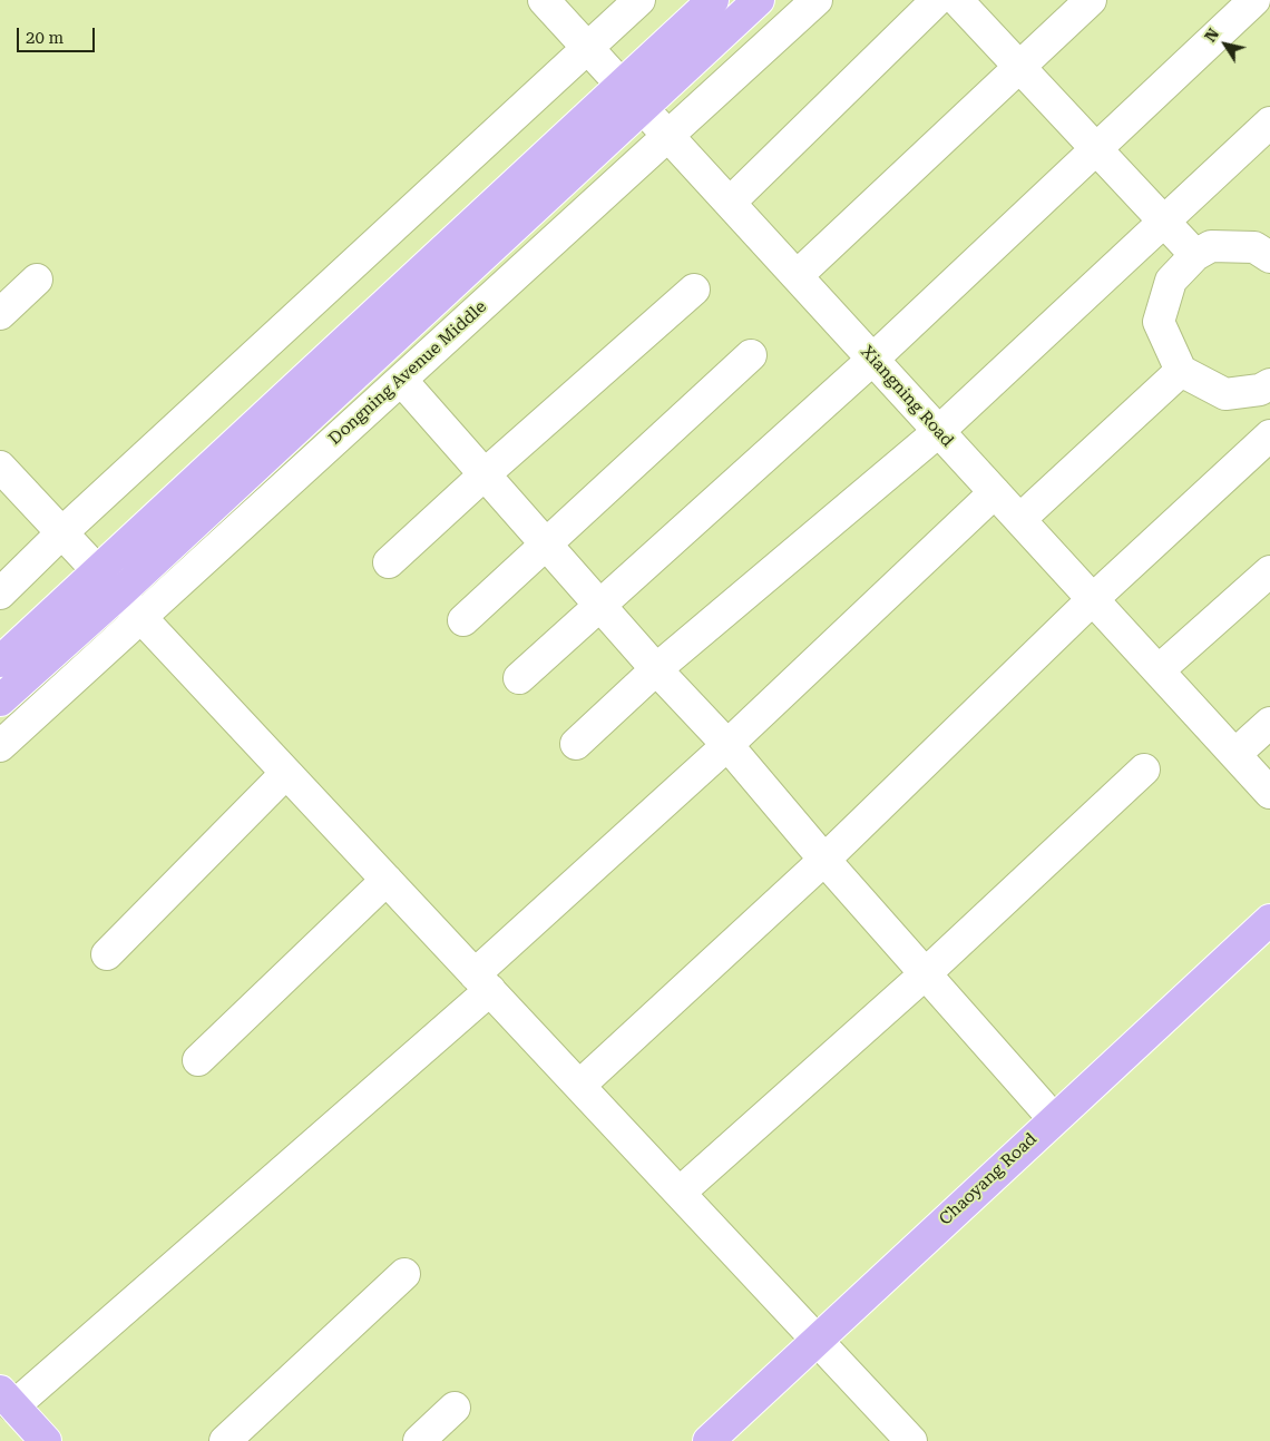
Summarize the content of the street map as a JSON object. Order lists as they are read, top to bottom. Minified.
{"streets":{"main road":["Dongning Avenue Middle","Chaoyang Road"],"street":["Xiangning Road"]},"crossings":[["Dongning Avenue Middle","Xiangning Road"]],"scale_bar":"20 m","north":"top left"}
